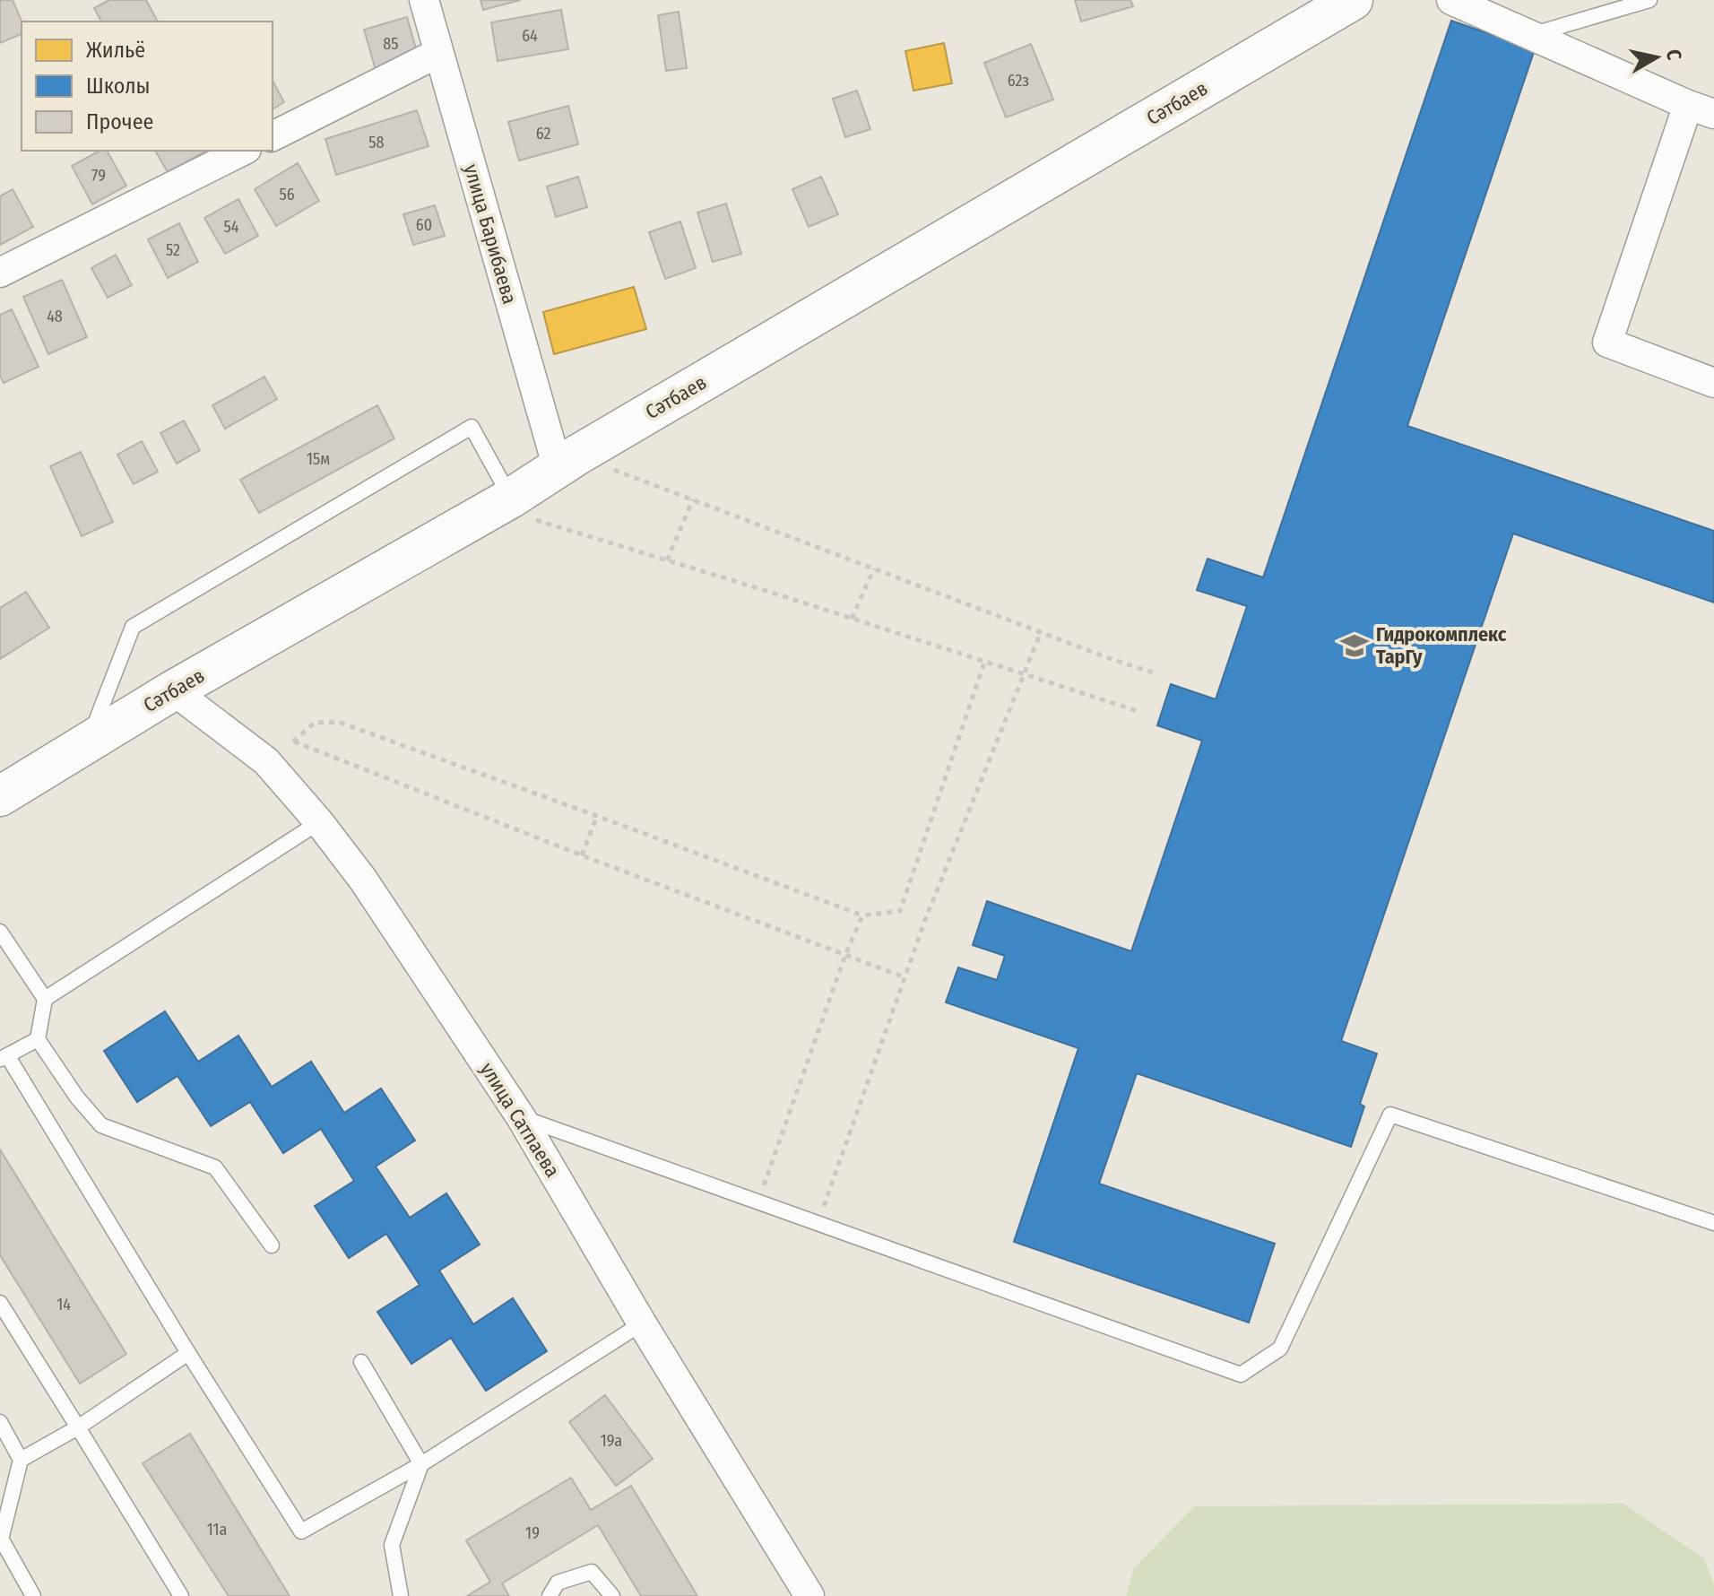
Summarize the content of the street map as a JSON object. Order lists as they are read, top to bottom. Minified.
{"streets":{"street":["Сәтбаев","улица Барибаева","улица Сатпаева"]},"crossings":[["Сәтбаев","улица Барибаева"],["Сәтбаев","улица Сатпаева"]],"places":{"school or university":["Гидрокомплекс ТарГу"]},"house_numbers":["64","85","62з","62","58","79","56","60","54","52","48","15м","14","19а","11а","19"],"legend":["Жильё","Школы","Прочее"],"north":"right"}
